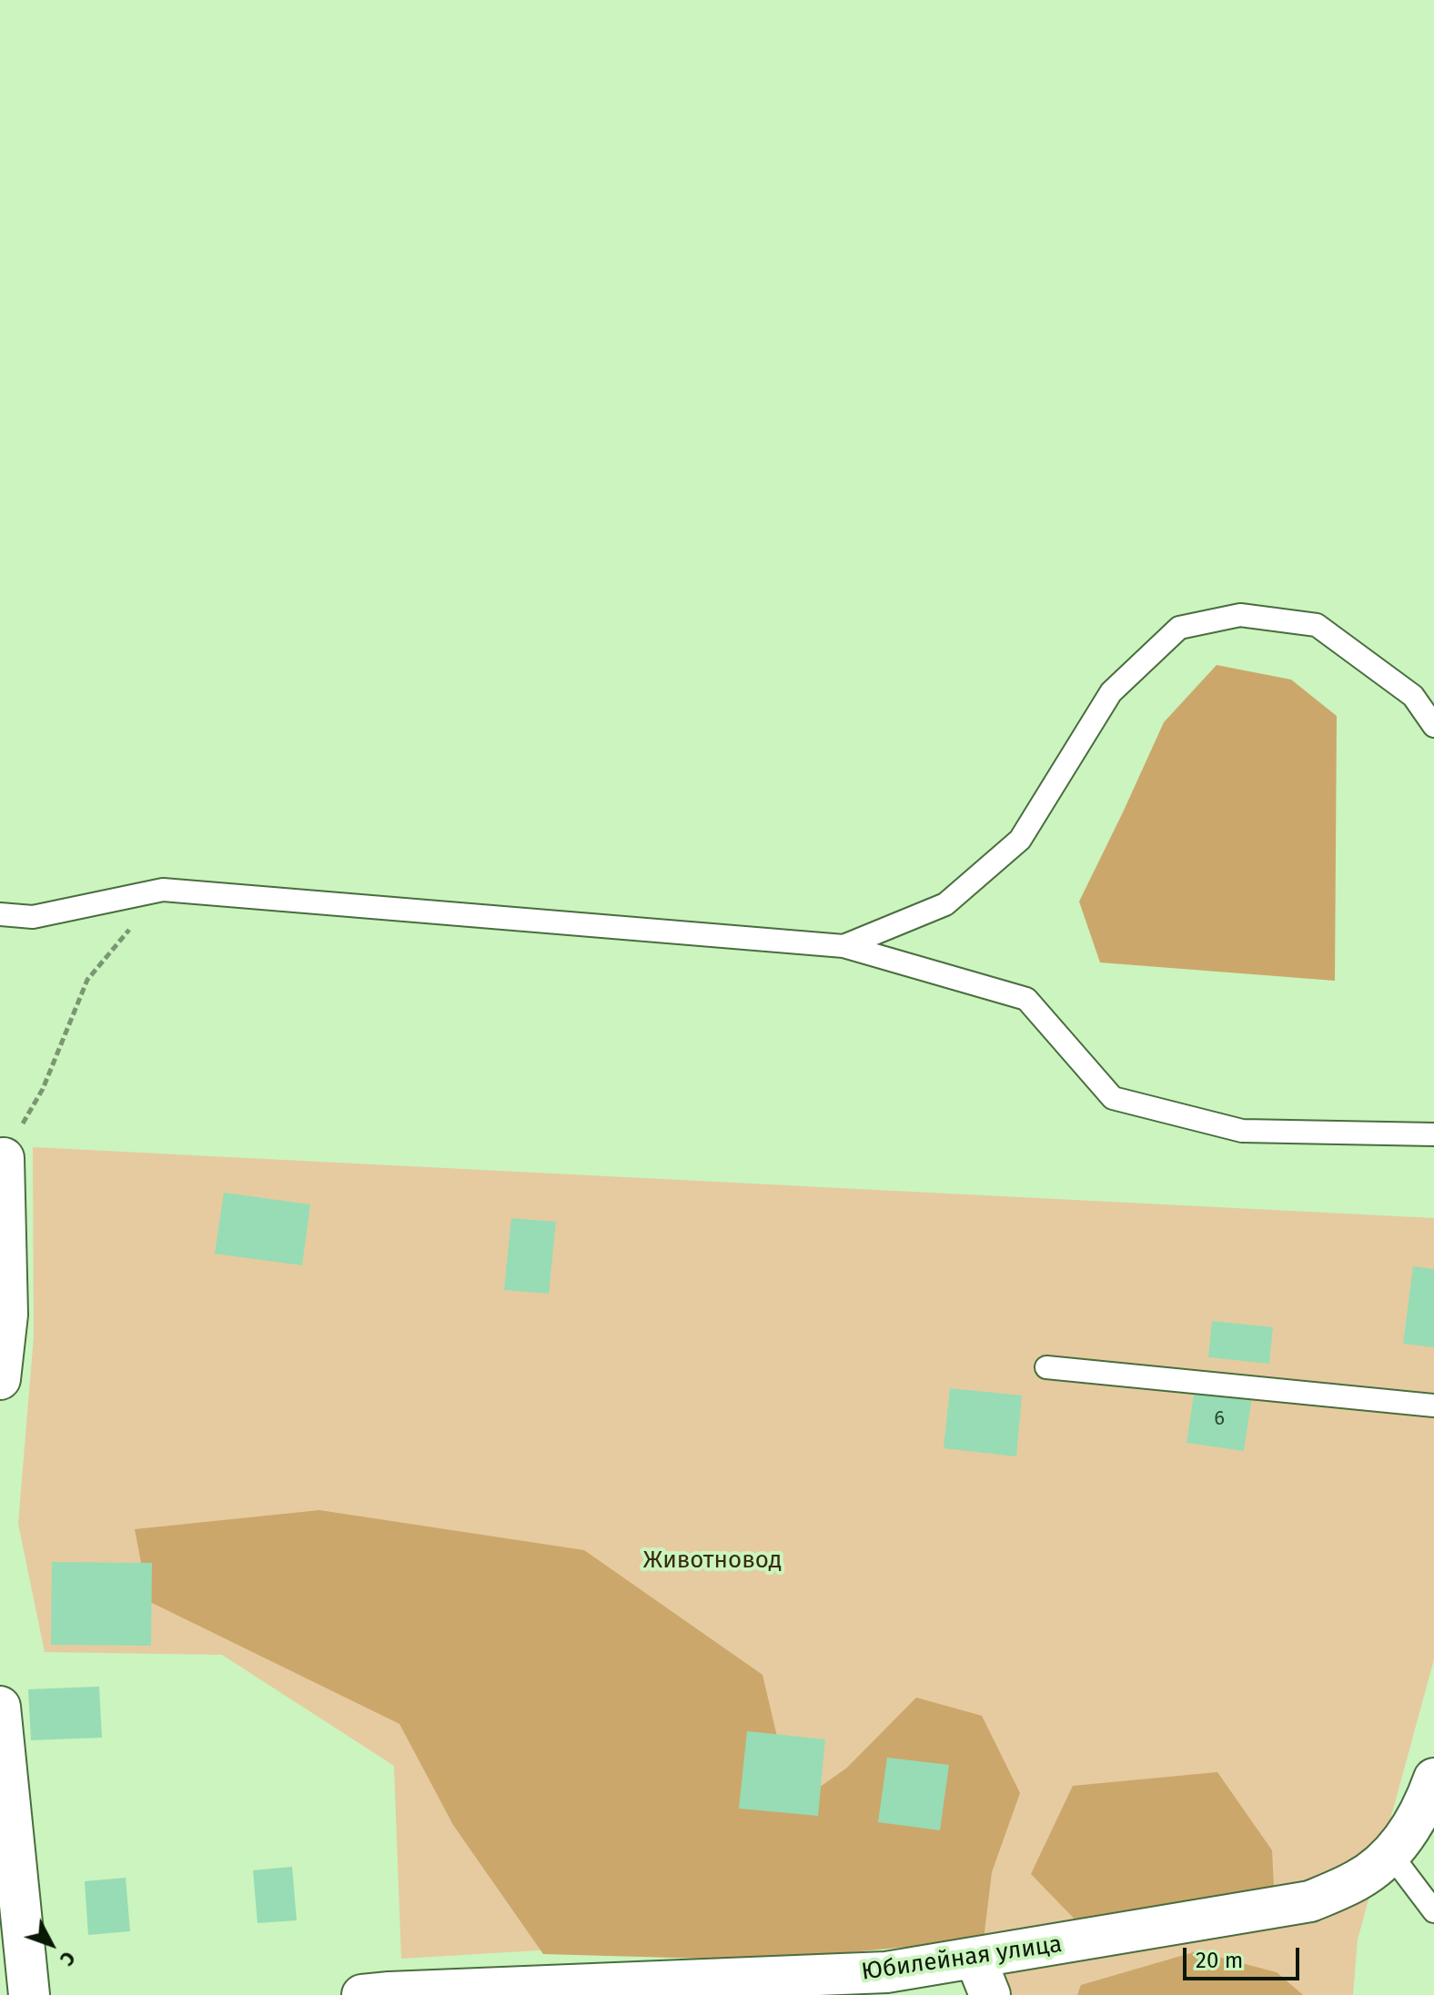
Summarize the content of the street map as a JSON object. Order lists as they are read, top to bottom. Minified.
{"streets":{"street":["Юбилейная улица"]},"parks":["Животновод"],"house_numbers":["6"],"scale_bar":"20 m","north":"bottom right"}
